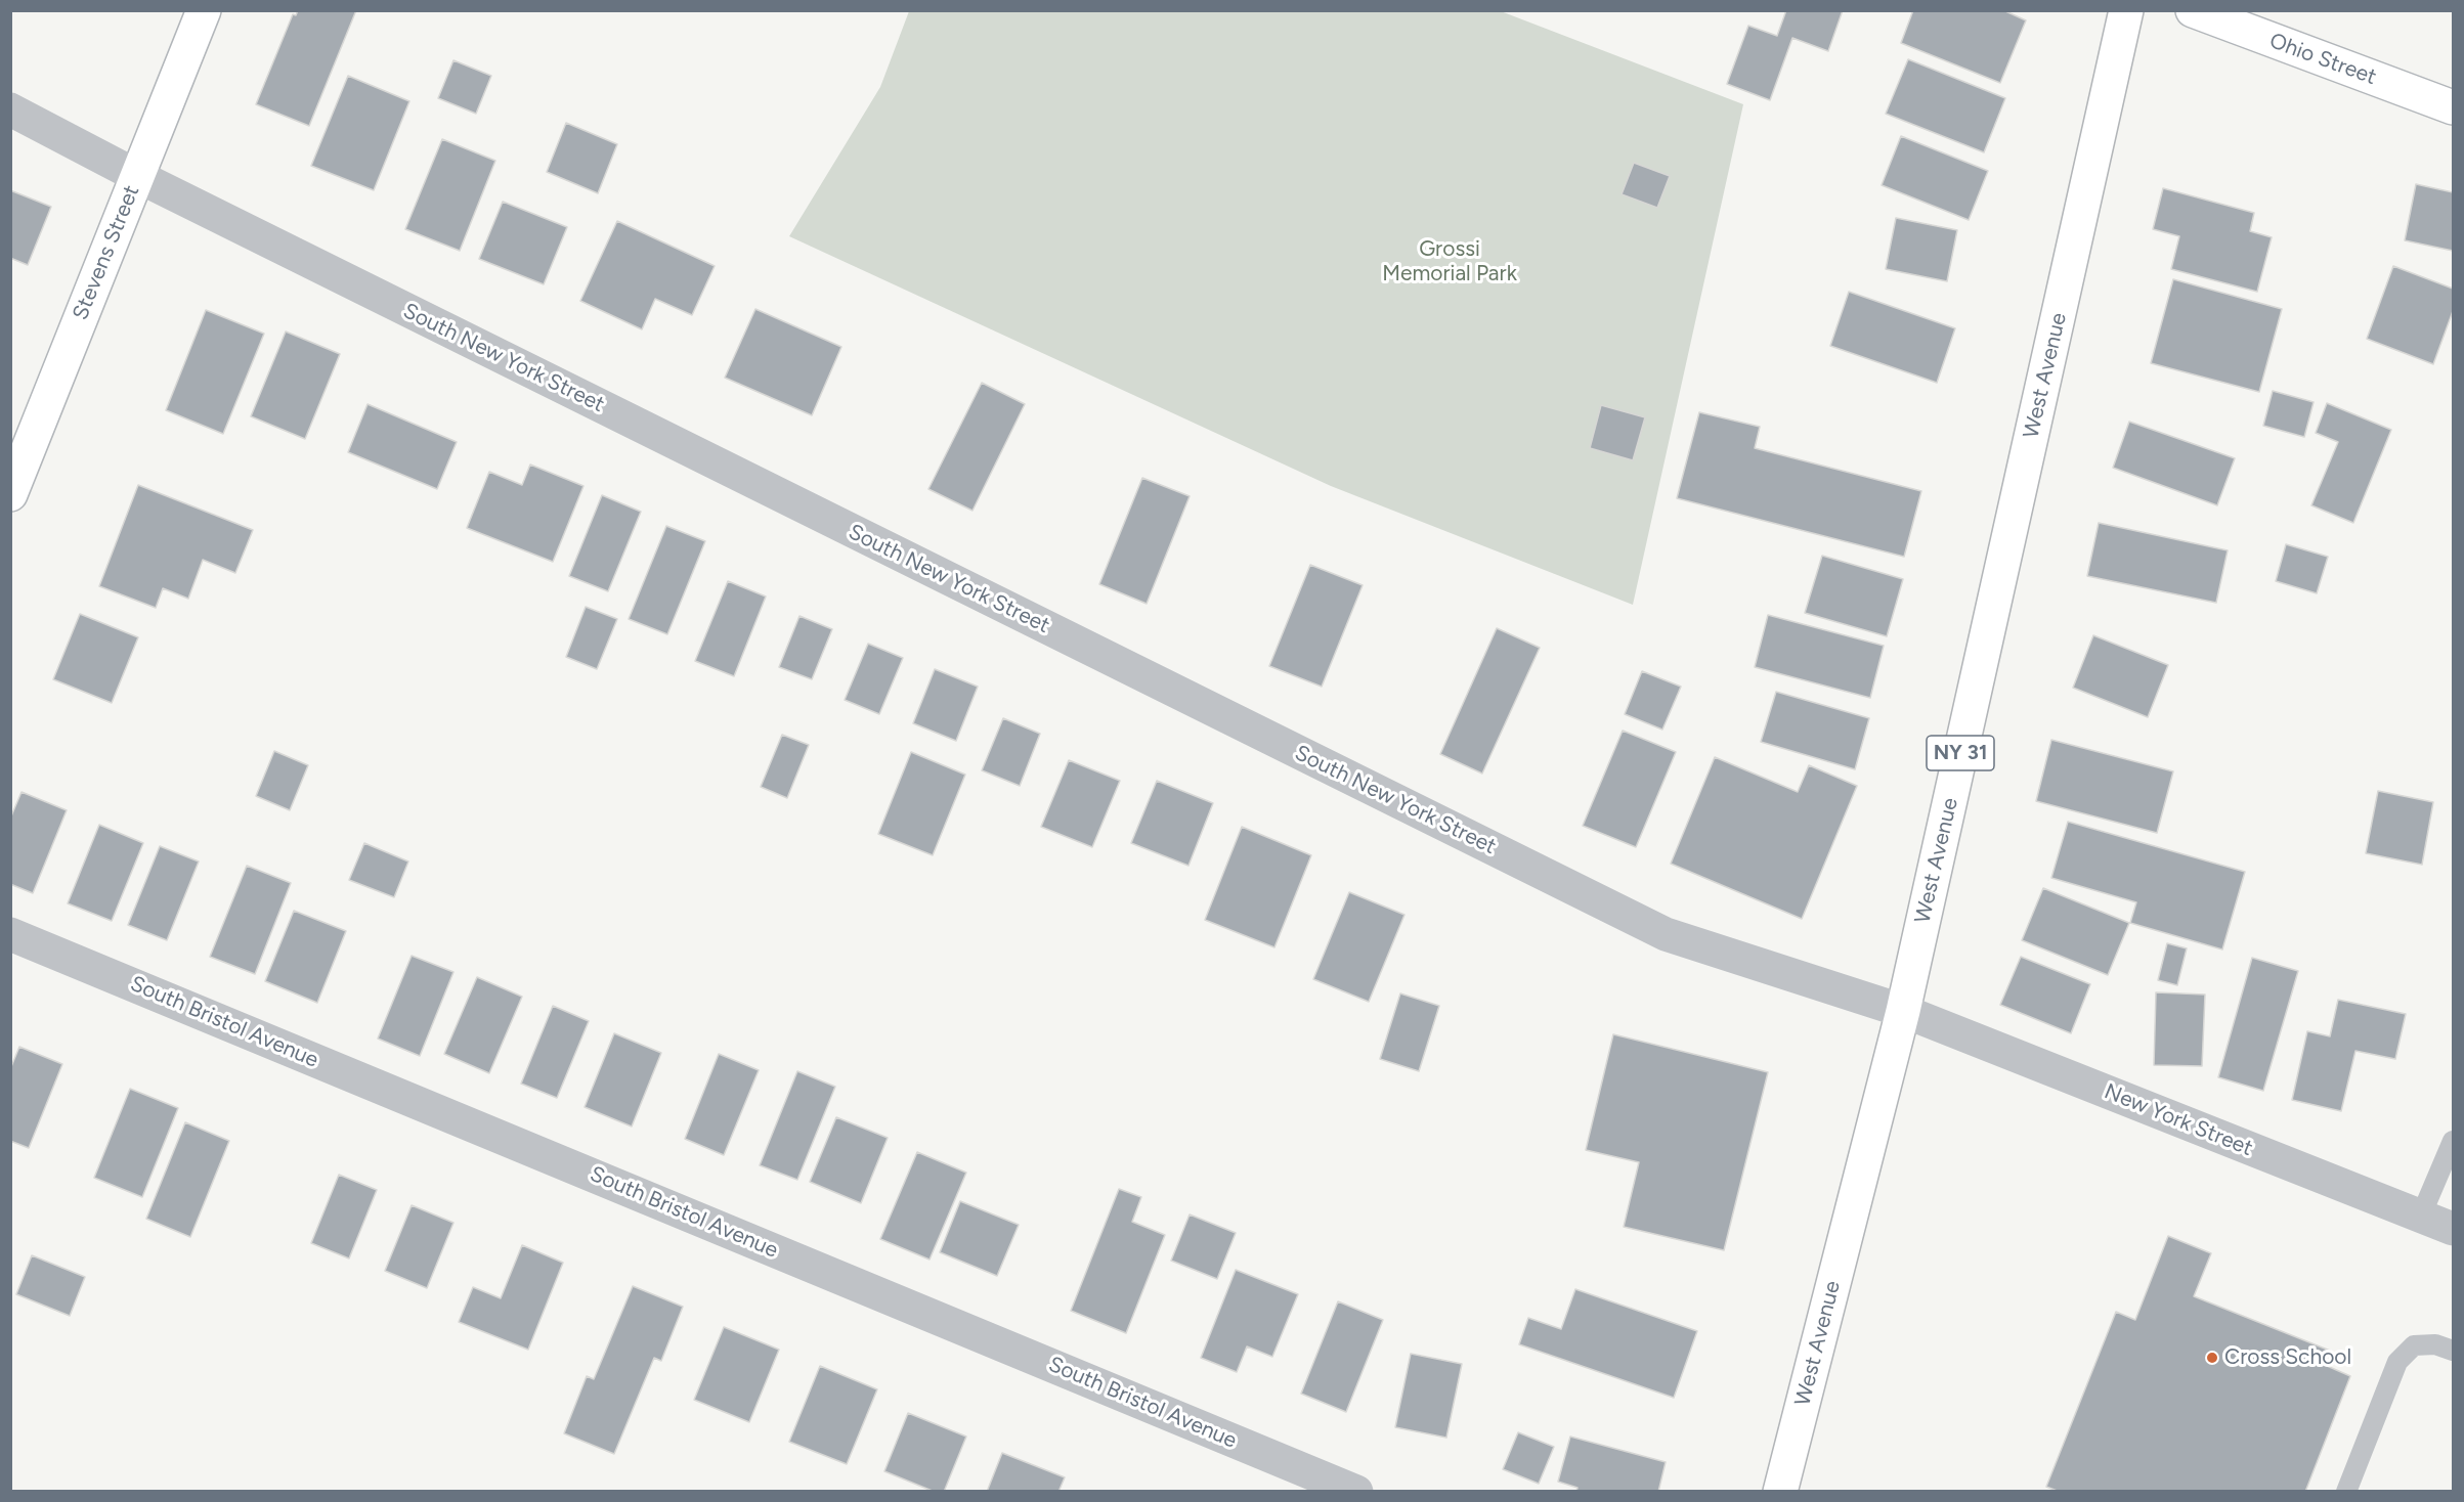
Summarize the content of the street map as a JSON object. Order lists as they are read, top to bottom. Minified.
{"streets":{"main road":["Ohio Street","Stevens Street","West Avenue","NY 31"],"street":["South New York Street","South Bristol Avenue","New York Street"]},"crossings":[["Stevens Street","South New York Street"],["South New York Street","West Avenue"],["South New York Street","New York Street"],["West Avenue","New York Street"]],"parks":["Grossi Memorial Park"],"places":["Cross School"]}
